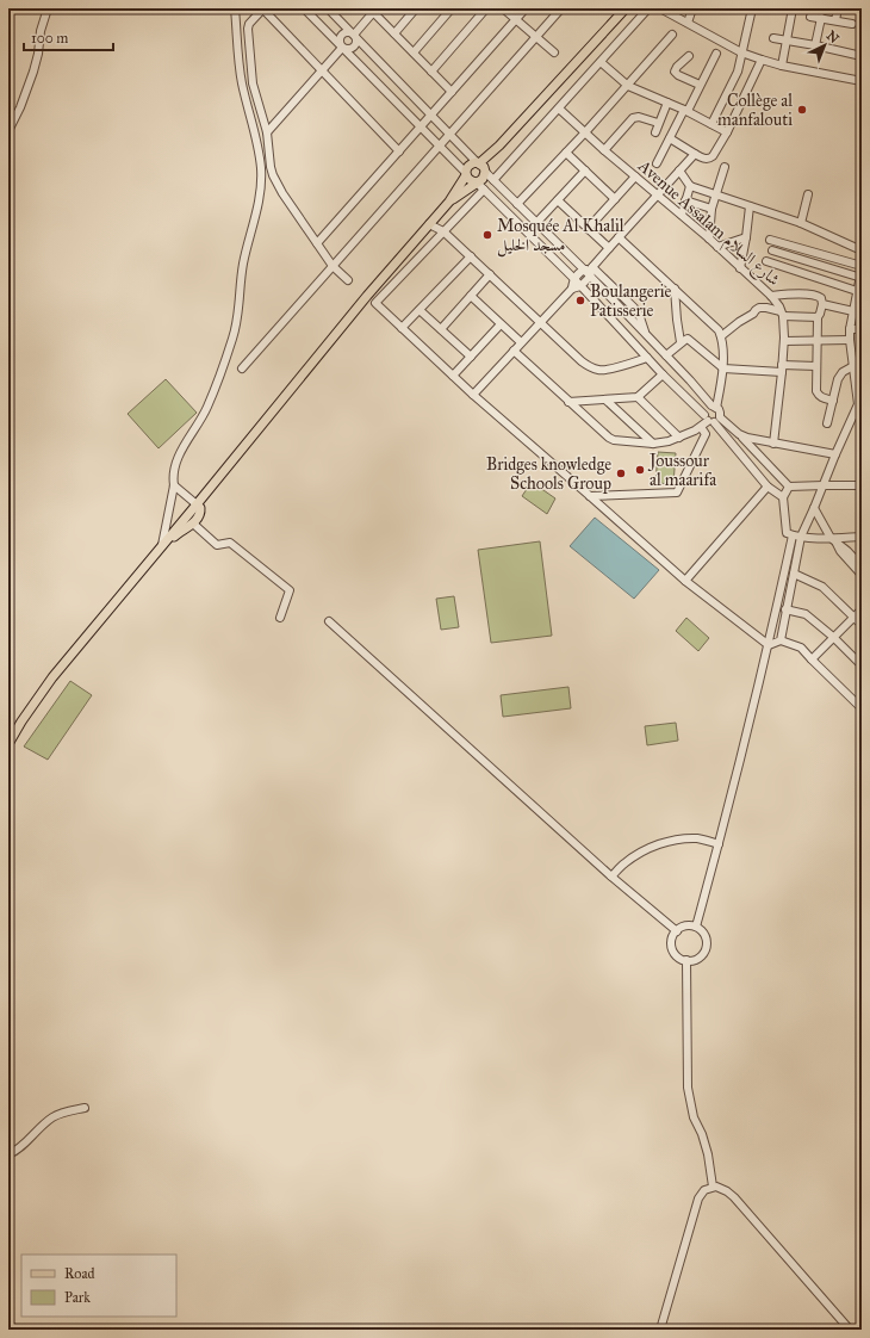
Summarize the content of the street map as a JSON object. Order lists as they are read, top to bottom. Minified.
{"streets":{"street":["Avenue Assalam شارع السلام"]},"places":["Collège al manfalouti","Mosquée Al Khalil مسجد الخليل","Boulangerie Patisserie","Joussour al maarifa","Bridges knowledge Schools Group"],"legend":["Road","Park"],"scale_bar":"100 m","north":"top right"}
